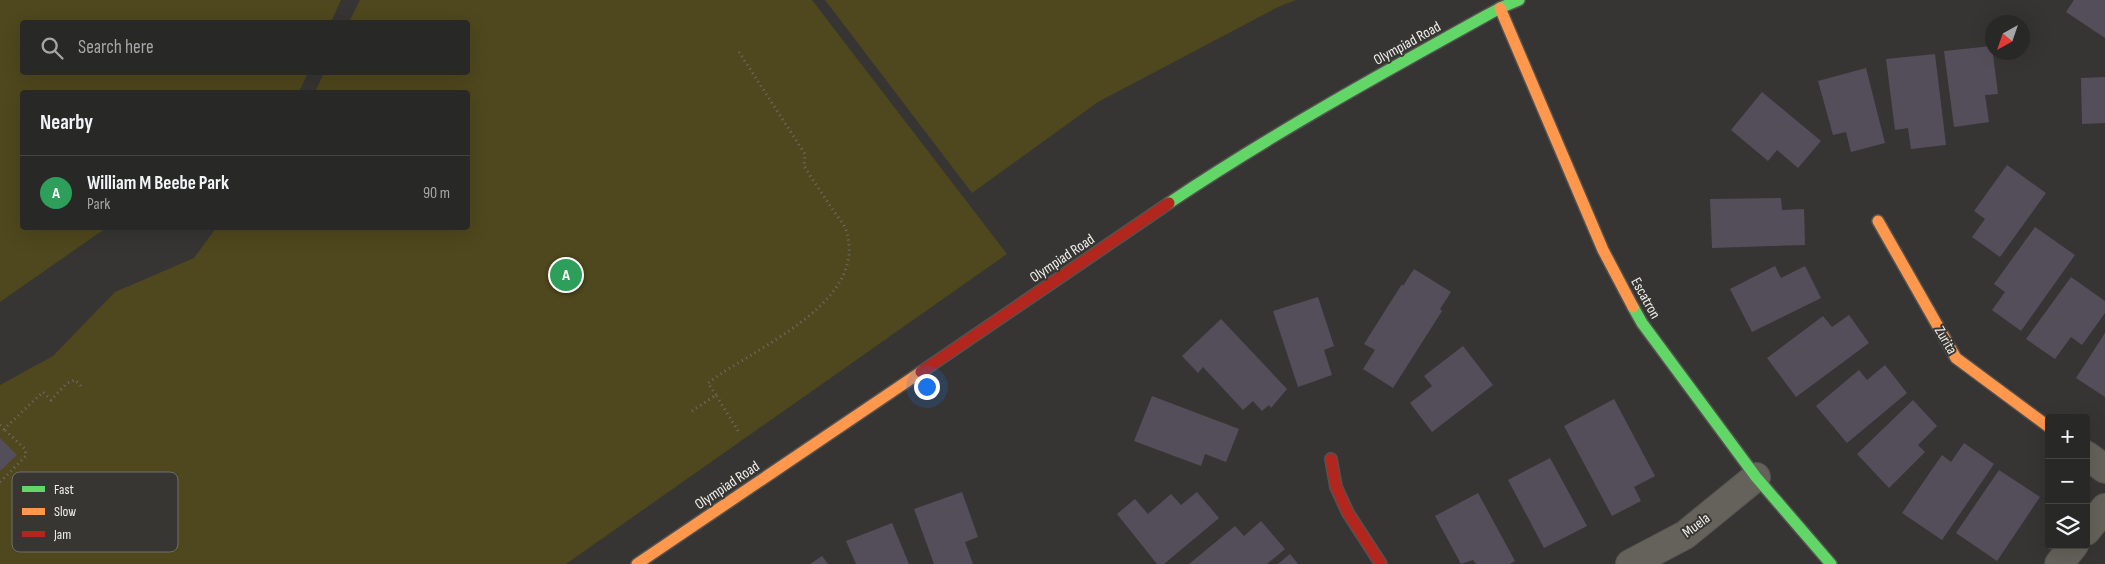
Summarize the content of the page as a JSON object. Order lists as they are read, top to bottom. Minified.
{"streets":{"street":["Olympiad Road","Escatron","Zurita","Muela"]},"crossings":[["Olympiad Road","Escatron"],["Escatron","Muela"]],"legend":["Fast","Slow","Jam"],"north":"bottom left","page":{"search":"Search here","heading":"Nearby","list":[{"mark":"A","name":"William M Beebe Park","note":"Park","value":"90 m"}],"pins":"A","map_buttons":["+","−"]}}
